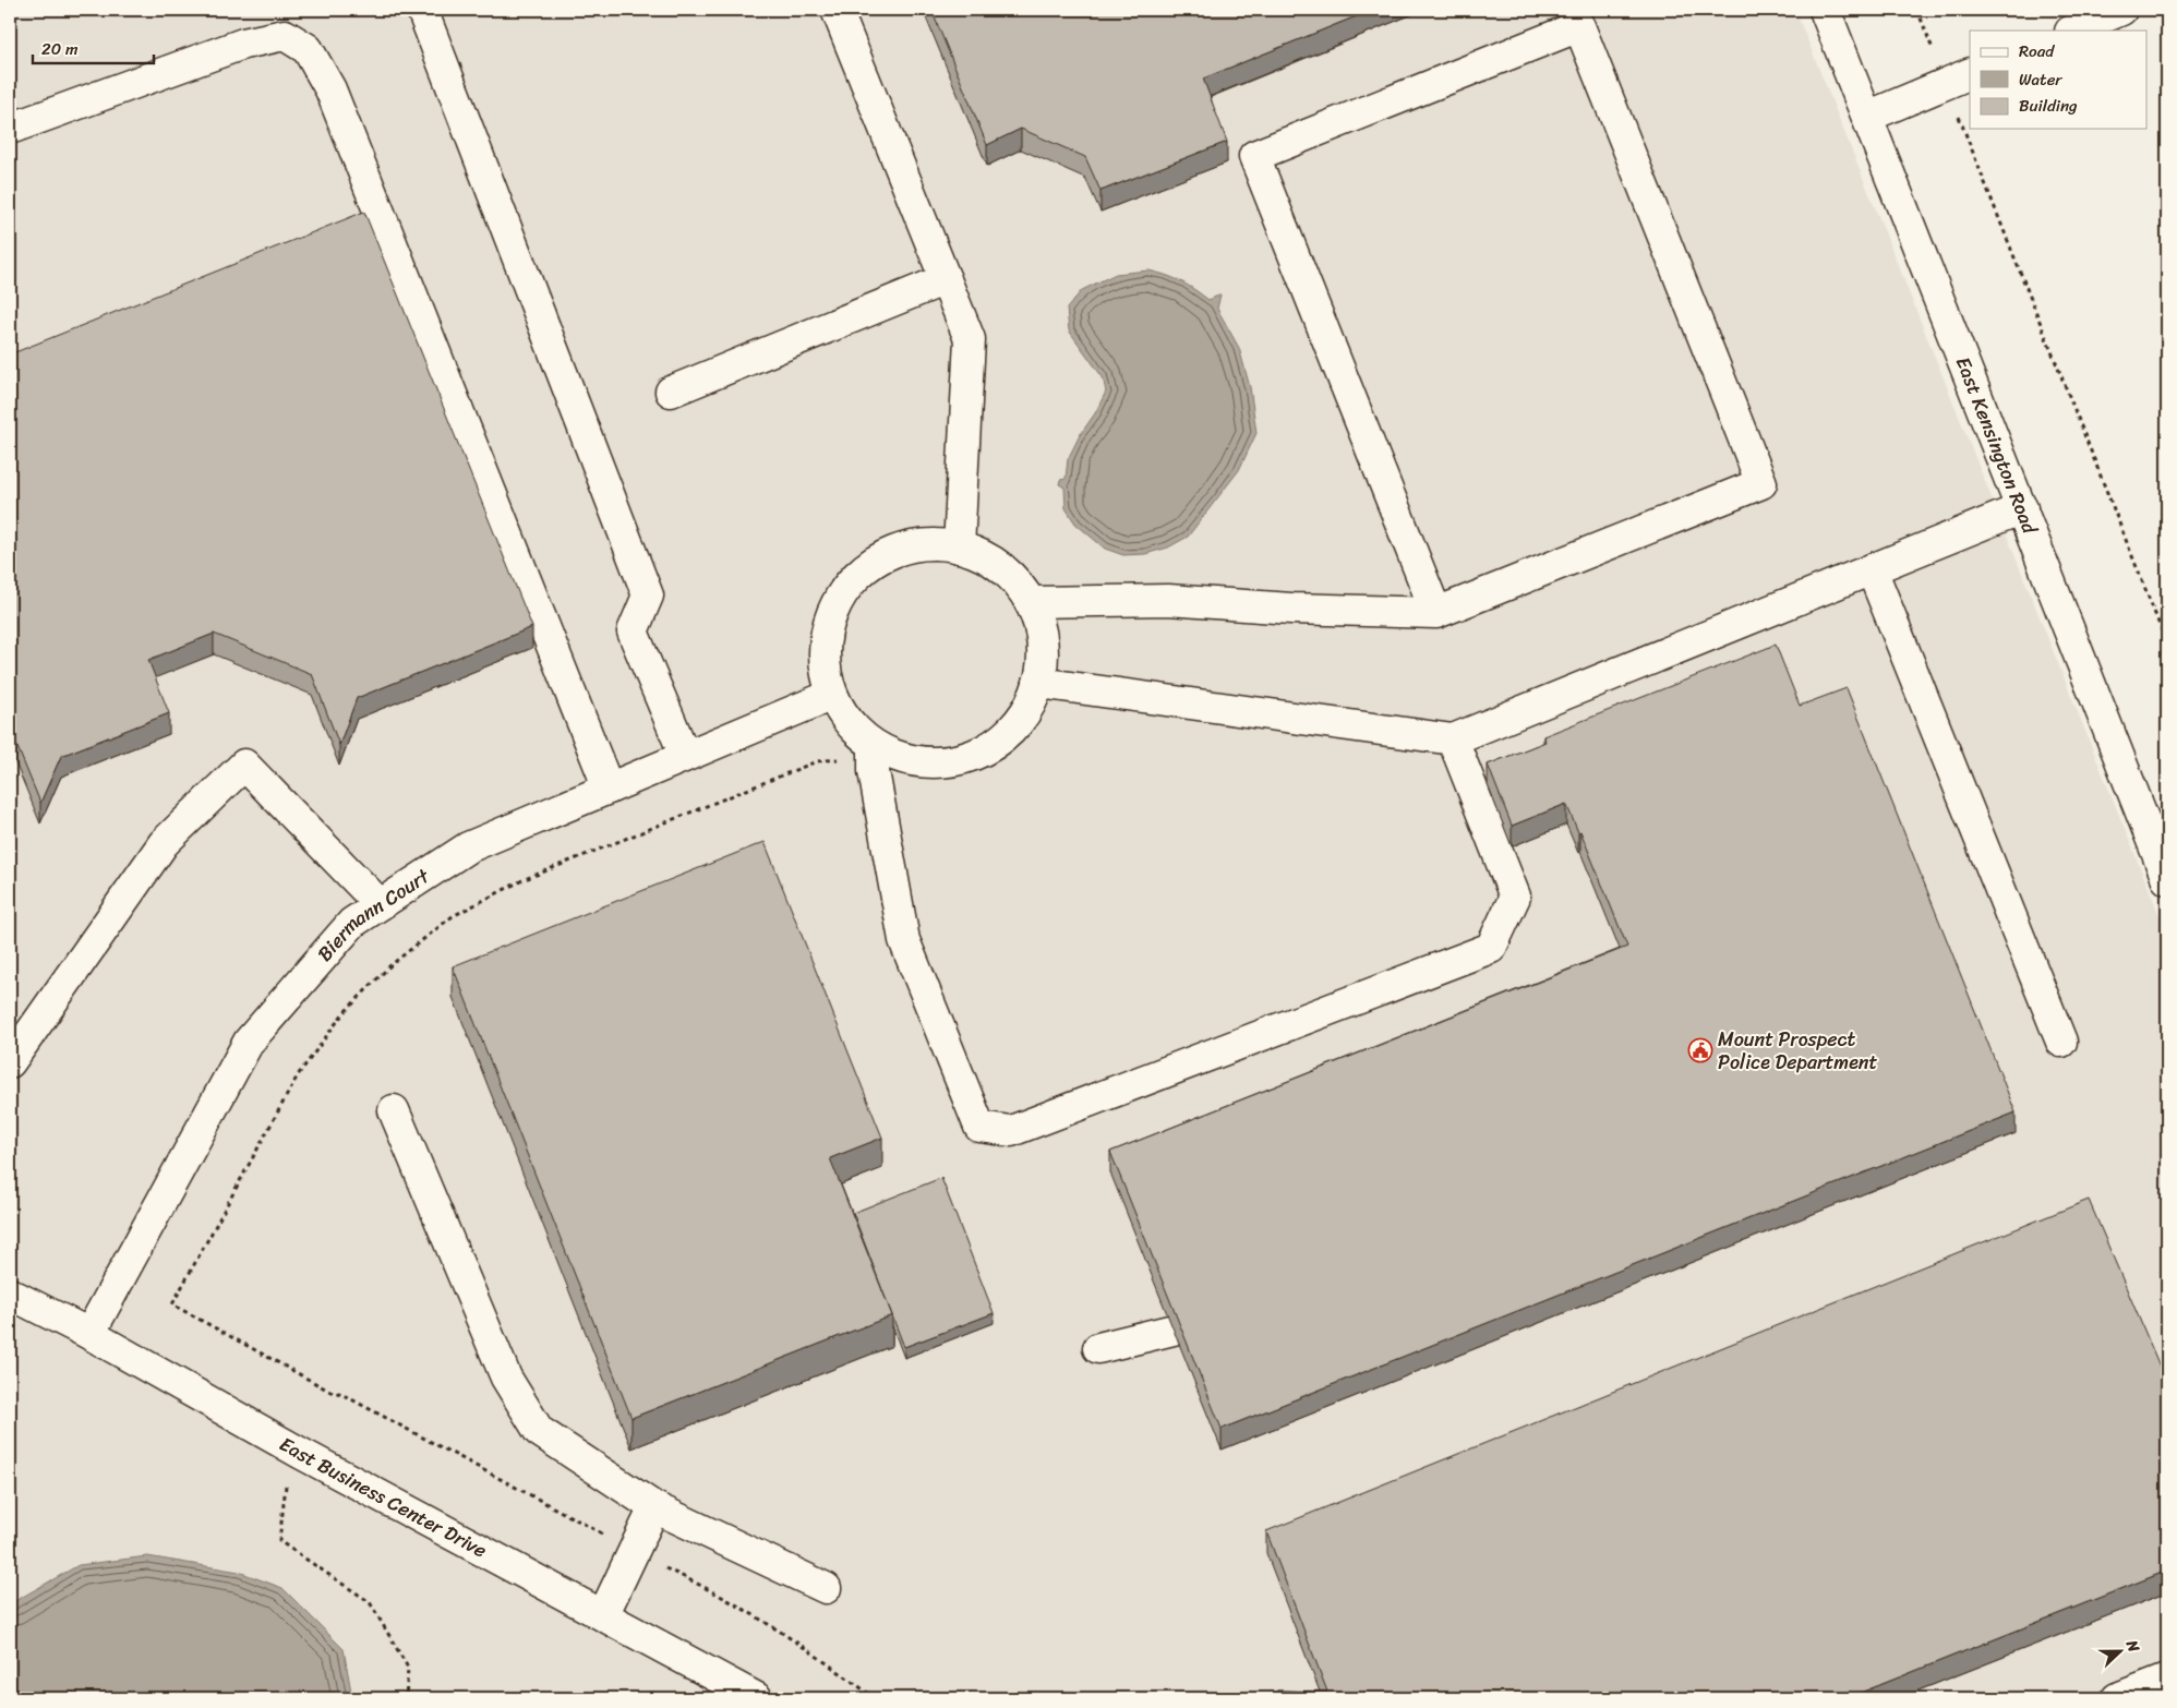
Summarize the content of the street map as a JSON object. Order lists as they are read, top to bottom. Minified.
{"streets":{"street":["East Kensington Road","Biermann Court","East Business Center Drive"]},"crossings":[["Biermann Court","East Business Center Drive"]],"places":{"public building":["Mount Prospect Police Department"]},"legend":["Road","Water","Building"],"scale_bar":"20 m","north":"right"}
